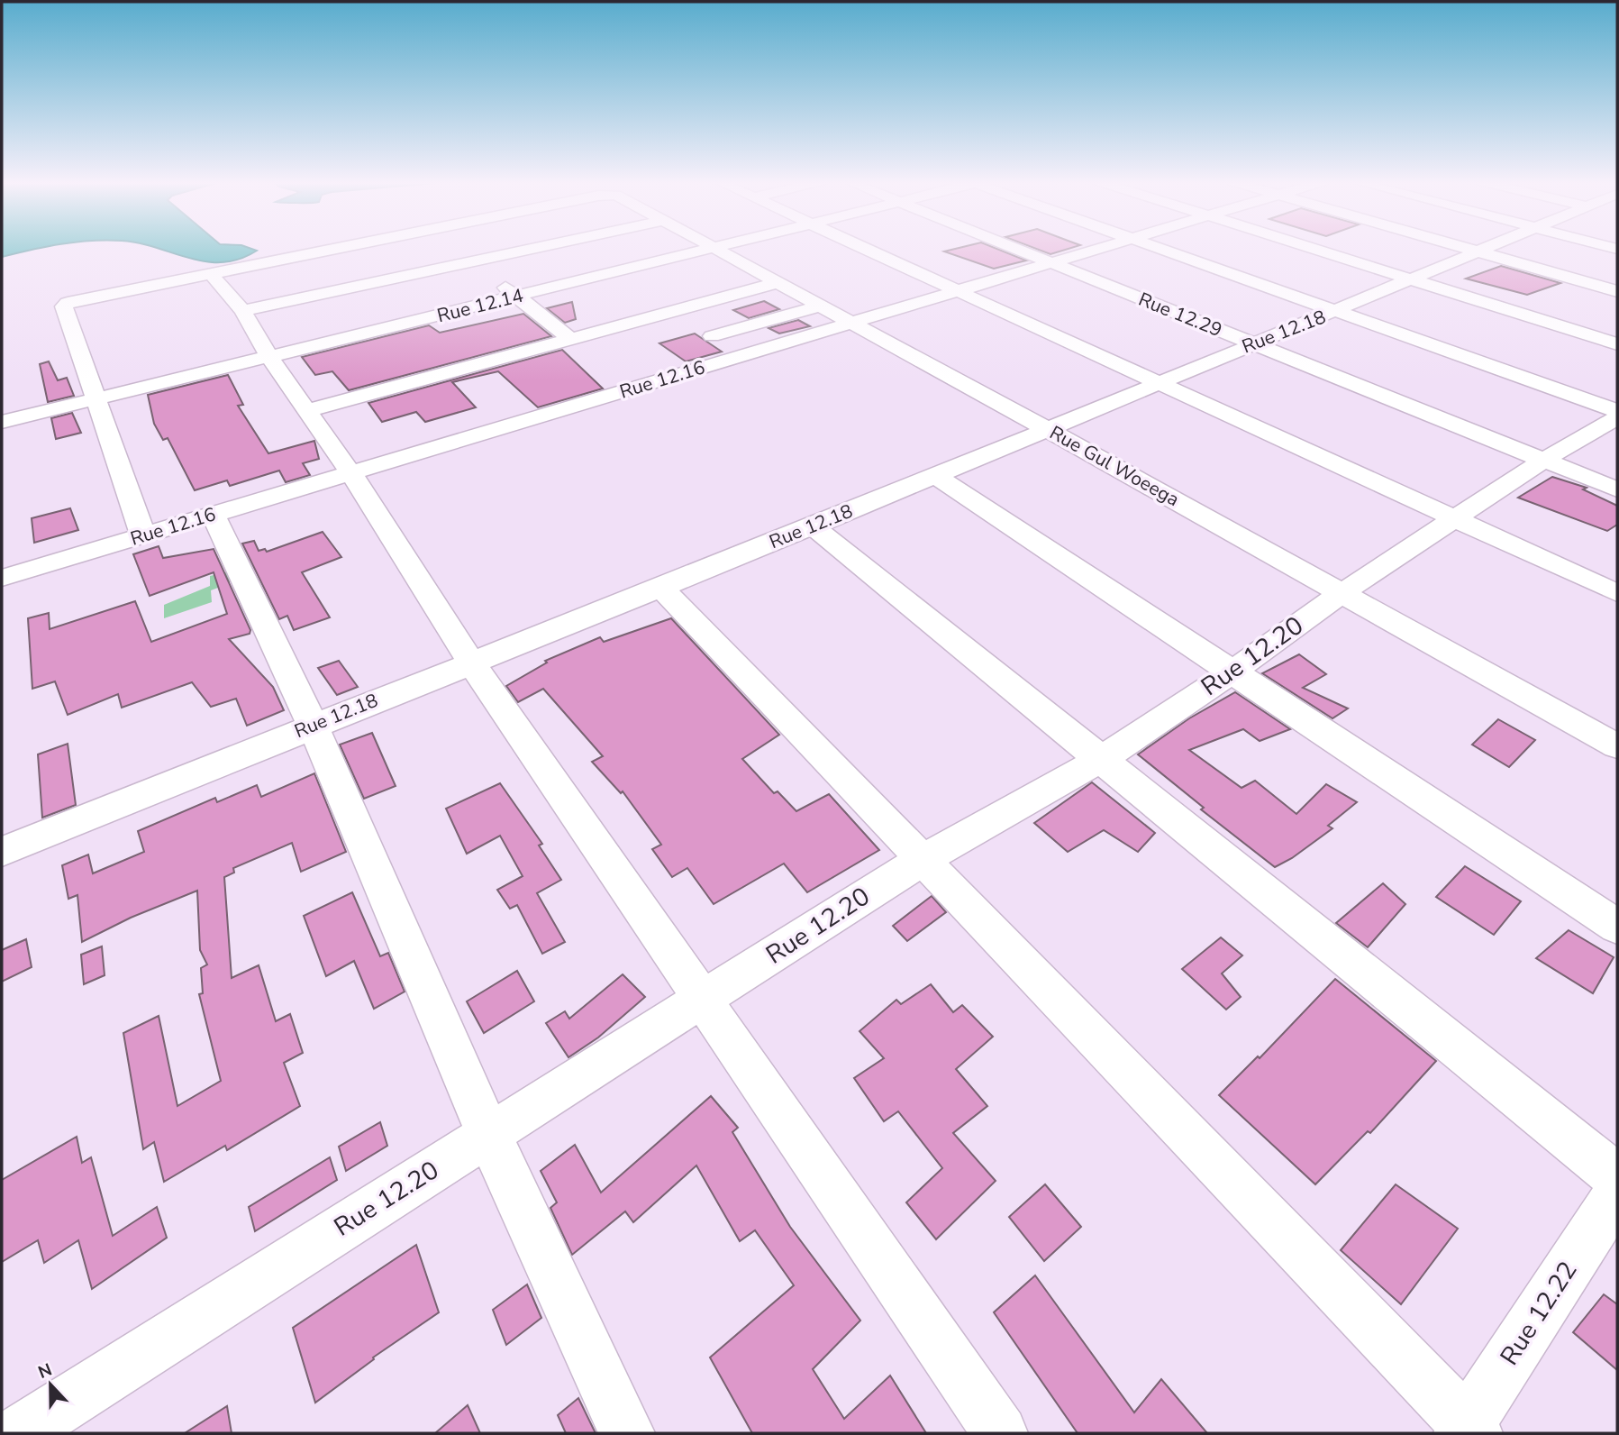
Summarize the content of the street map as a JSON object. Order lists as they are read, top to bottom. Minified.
{"streets":{"street":["Rue 12.14","Rue 12.29","Rue 12.18","Rue 12.16","Rue Gul Woeega","Rue 12.20","Rue 12.22"]},"crossings":[["Rue 12.14","Rue Gul Woeega"],["Rue 12.29","Rue 12.18"],["Rue 12.29","Rue 12.16"],["Rue 12.29","Rue 12.20"],["Rue 12.18","Rue Gul Woeega"],["Rue 12.16","Rue Gul Woeega"],["Rue Gul Woeega","Rue 12.20"]],"north":"top"}
